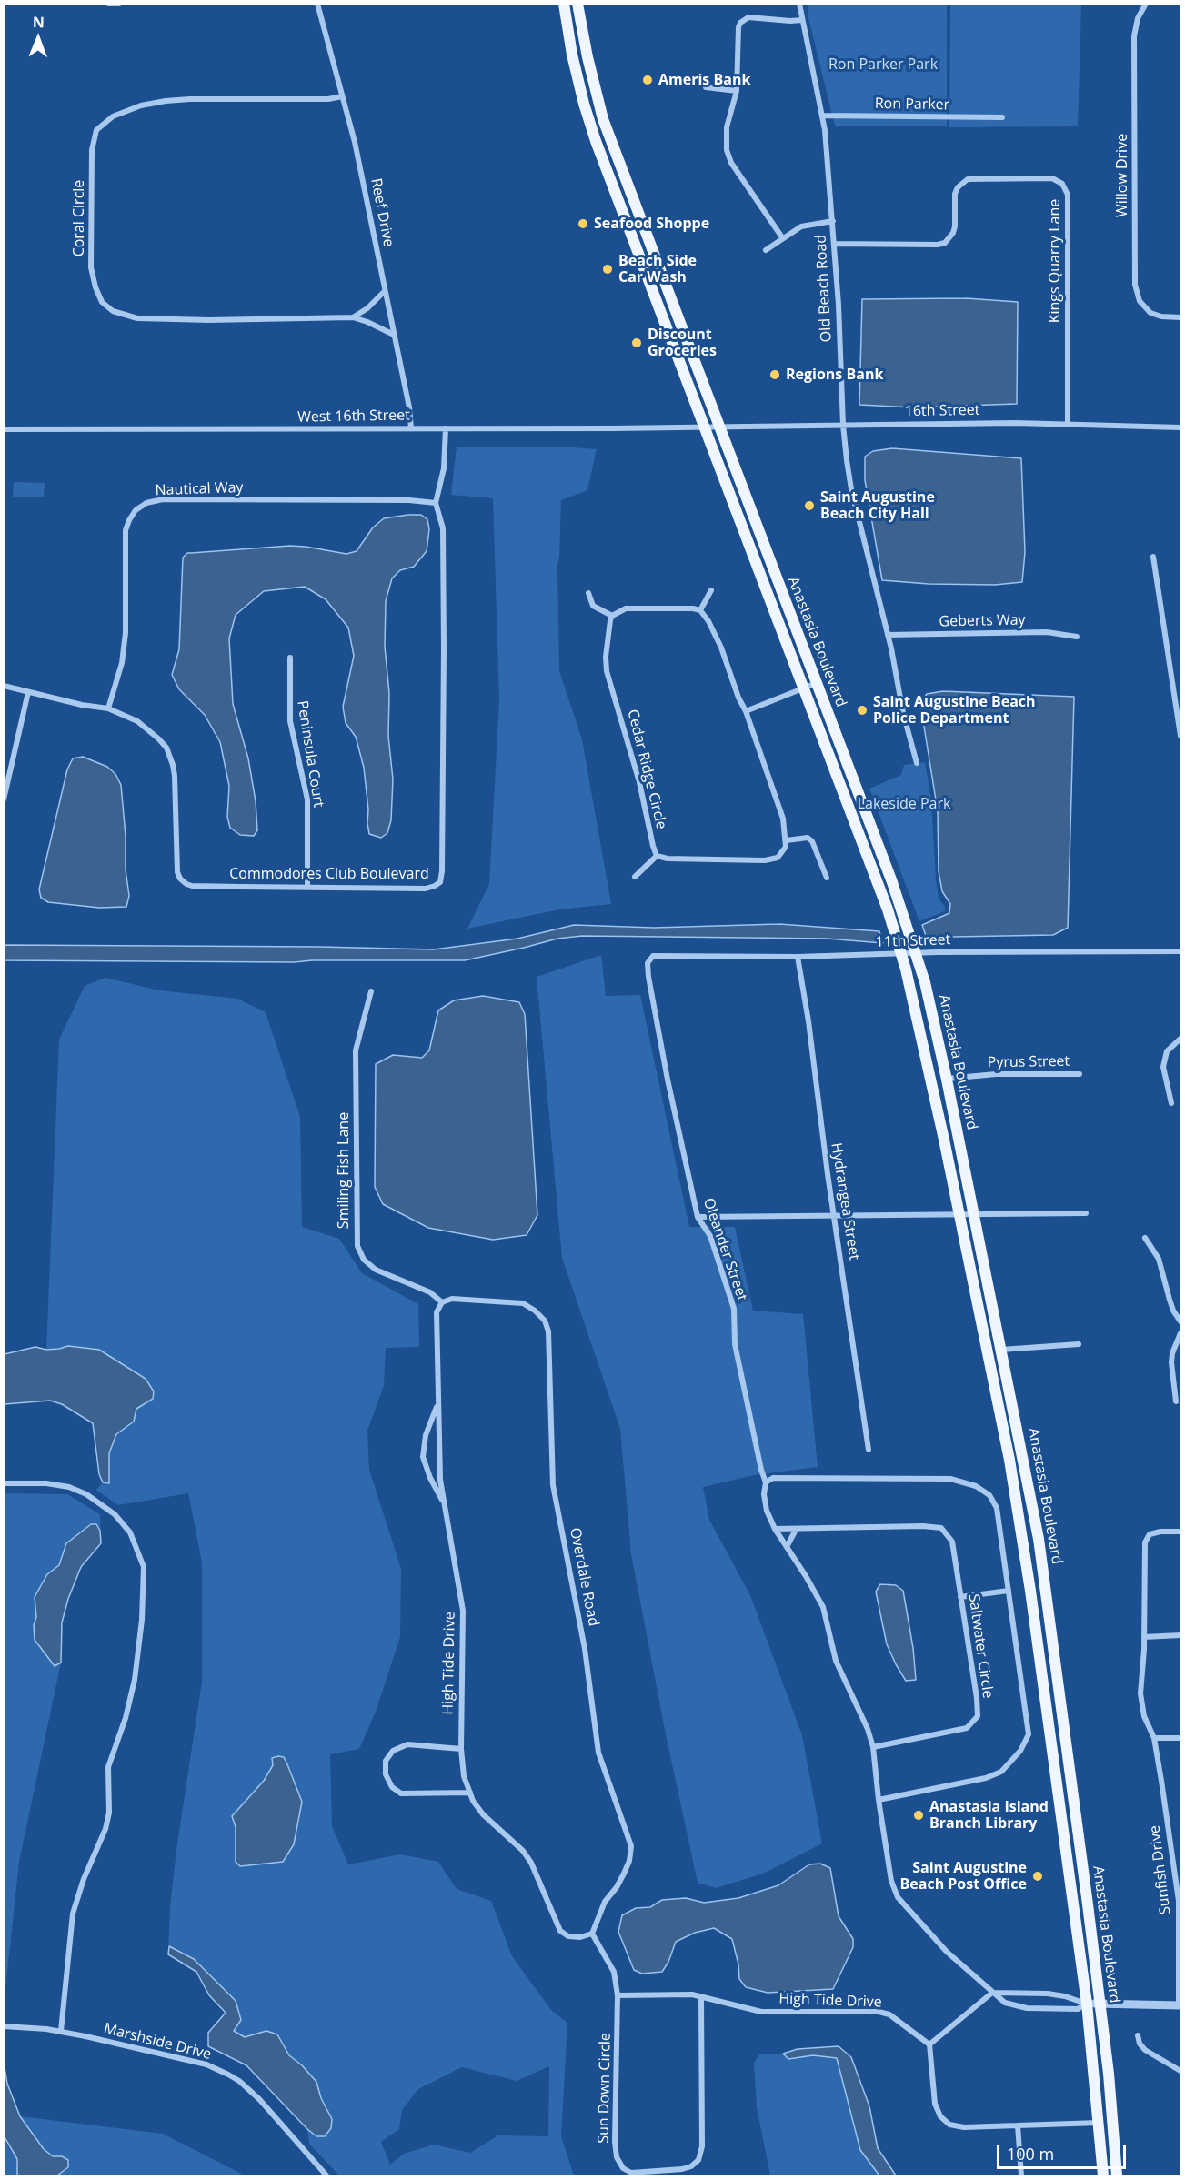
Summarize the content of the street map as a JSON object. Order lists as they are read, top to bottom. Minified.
{"streets":{"main road":["Anastasia Boulevard"],"street":["Ron Parker","Willow Drive","Reef Drive","Coral Circle","Kings Quarry Lane","Old Beach Road","16th Street","West 16th Street","Nautical Way","Geberts Way","Peninsula Court","Cedar Ridge Circle","Commodores Club Boulevard","11th Street","Pyrus Street","Smiling Fish Lane","Hydrangea Street","Oleander Street","Overdale Road","Saltwater Circle","High Tide Drive","Sunfish Drive","Marshside Drive","Sun Down Circle"]},"crossings":[["Ron Parker","Old Beach Road"],["Reef Drive","Coral Circle"],["Reef Drive","West 16th Street"],["Kings Quarry Lane","Old Beach Road"],["Kings Quarry Lane","16th Street"],["Old Beach Road","16th Street"],["Old Beach Road","Geberts Way"],["16th Street","West 16th Street"],["16th Street","Anastasia Boulevard"],["West 16th Street","Anastasia Boulevard"],["Nautical Way","Commodores Club Boulevard"],["Anastasia Boulevard","11th Street"],["Anastasia Boulevard","Pyrus Street"],["Peninsula Court","Commodores Club Boulevard"],["11th Street","Hydrangea Street"],["11th Street","Oleander Street"],["Smiling Fish Lane","Overdale Road"],["Smiling Fish Lane","High Tide Drive"],["Overdale Road","High Tide Drive"],["Overdale Road","Sun Down Circle"],["High Tide Drive","Sun Down Circle"]],"parks":["Ron Parker Park","Lakeside Park"],"places":["Ameris Bank","Seafood Shoppe","Beach Side Car Wash","Discount Groceries","Regions Bank","Saint Augustine Beach City Hall","Saint Augustine Beach Police Department","Anastasia Island Branch Library","Saint Augustine Beach Post Office"],"scale_bar":"100 m","north":"top"}
